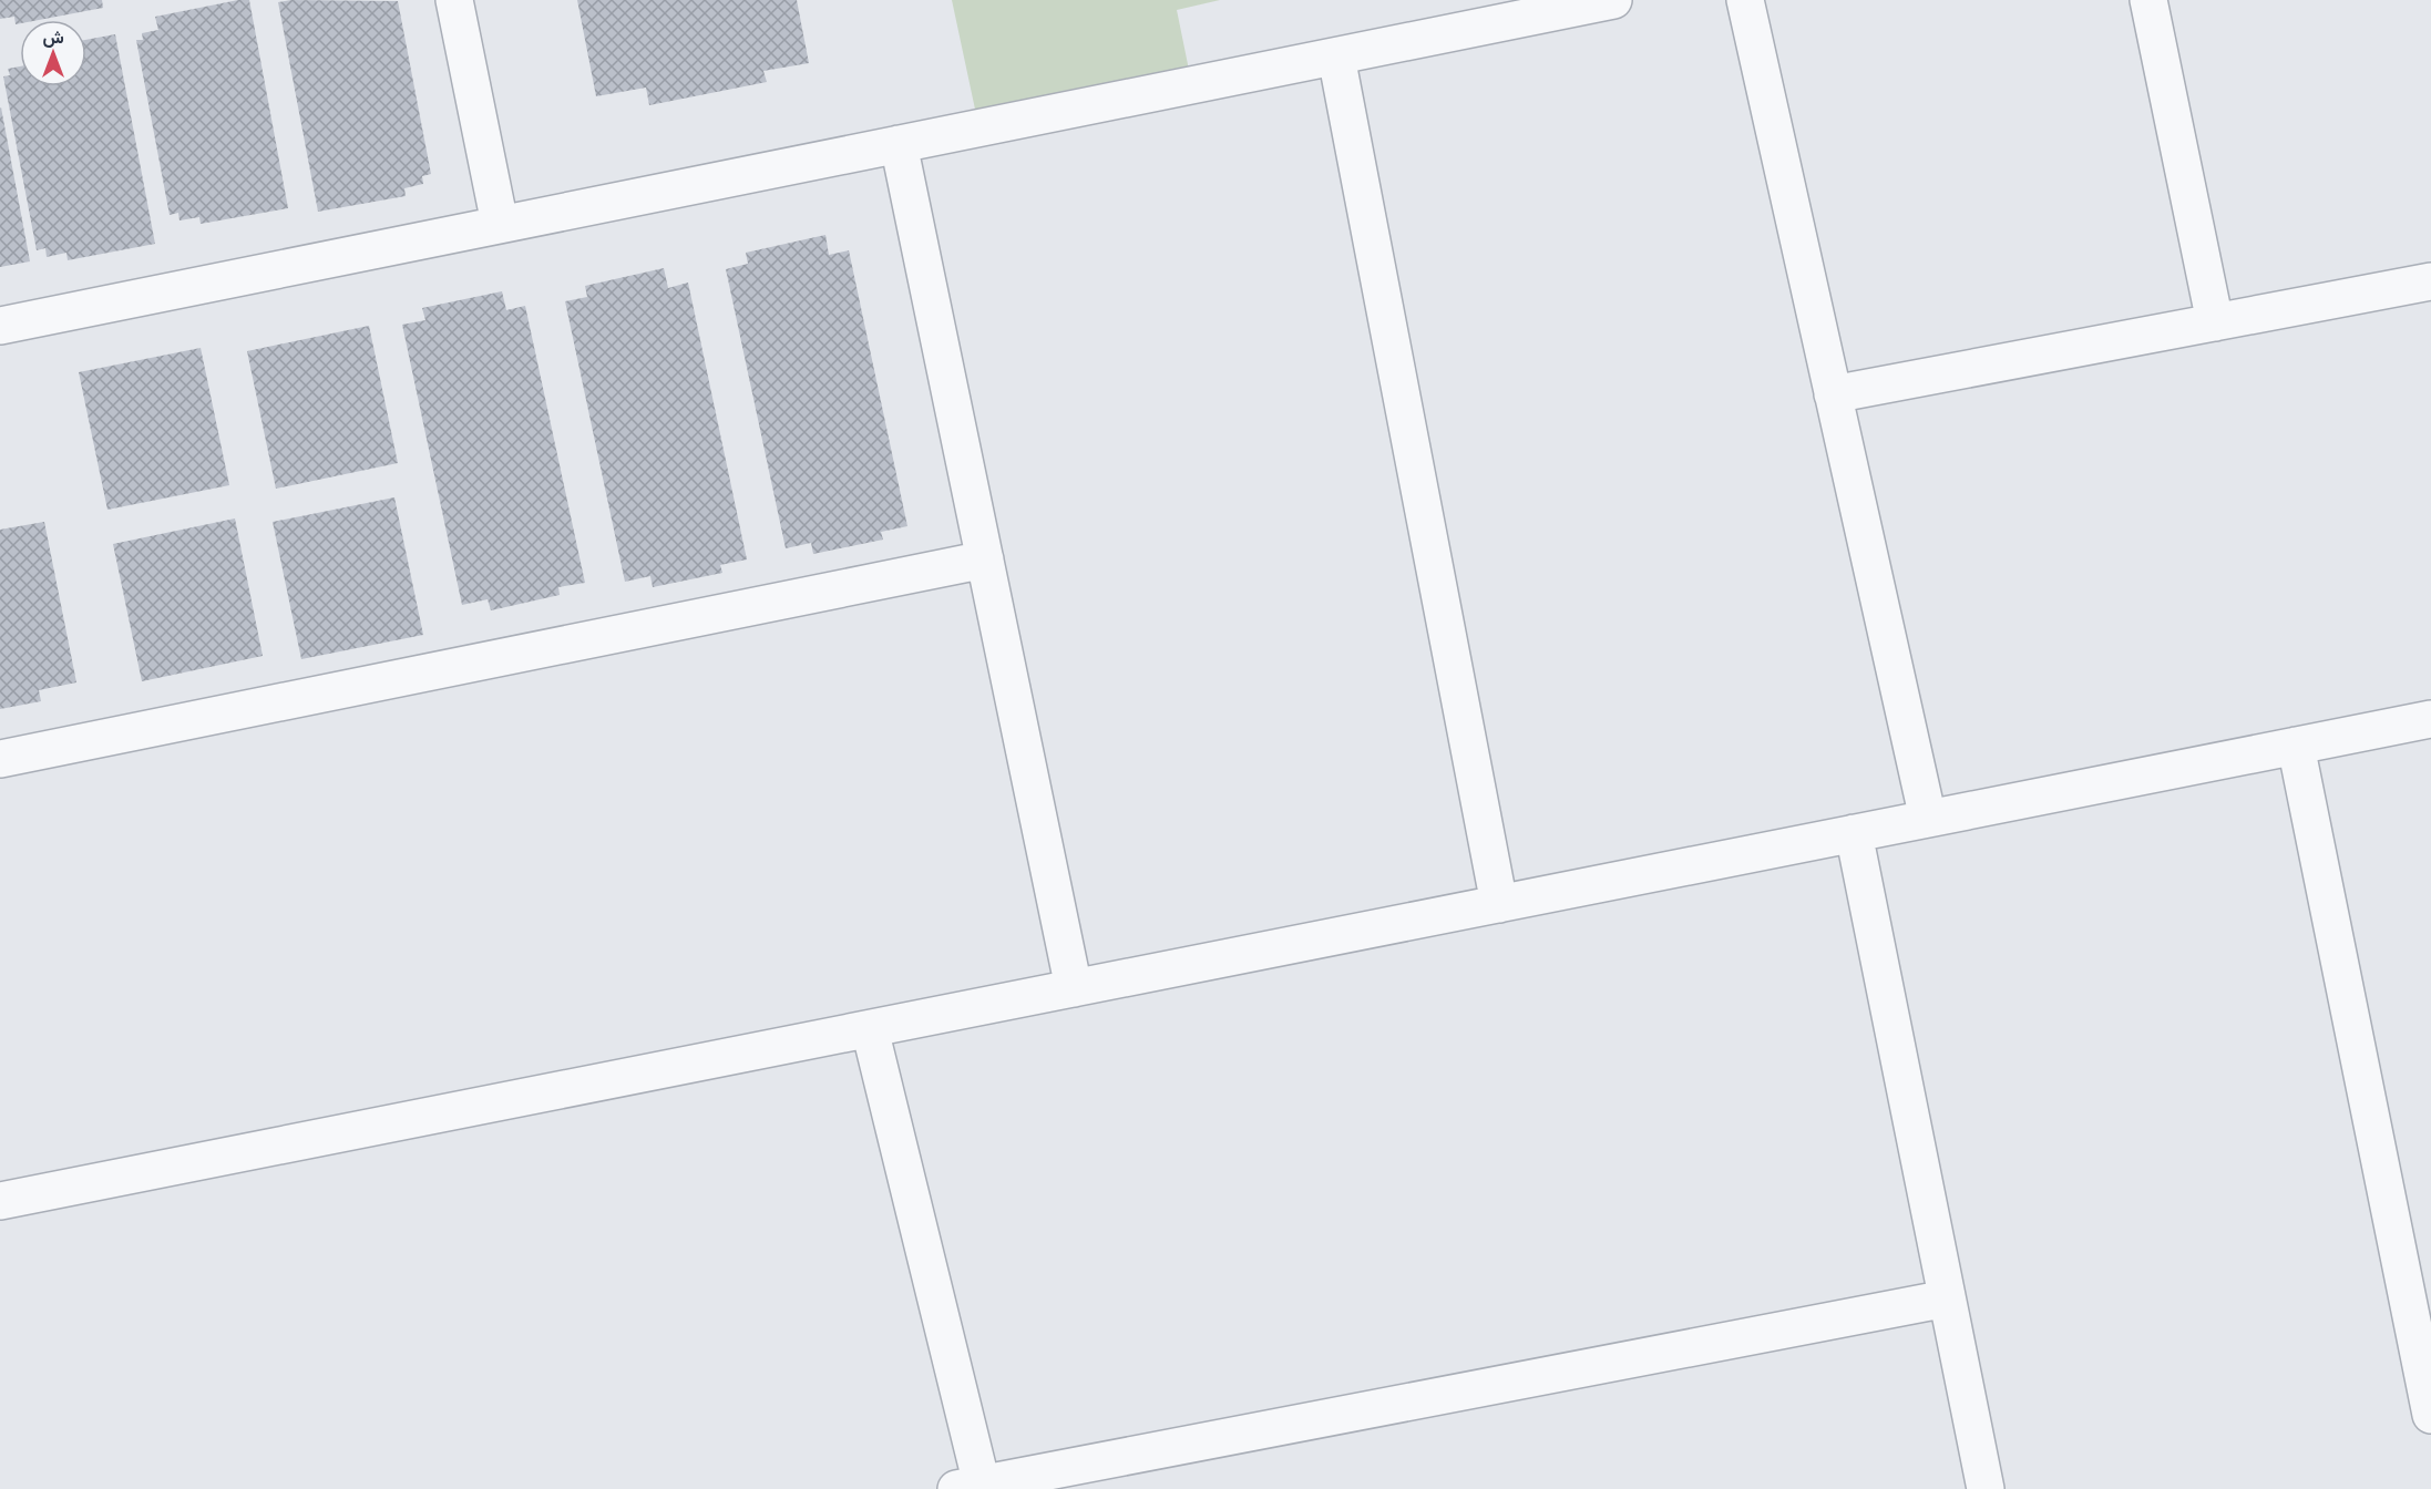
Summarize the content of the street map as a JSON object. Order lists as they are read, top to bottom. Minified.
{"north":"top"}
